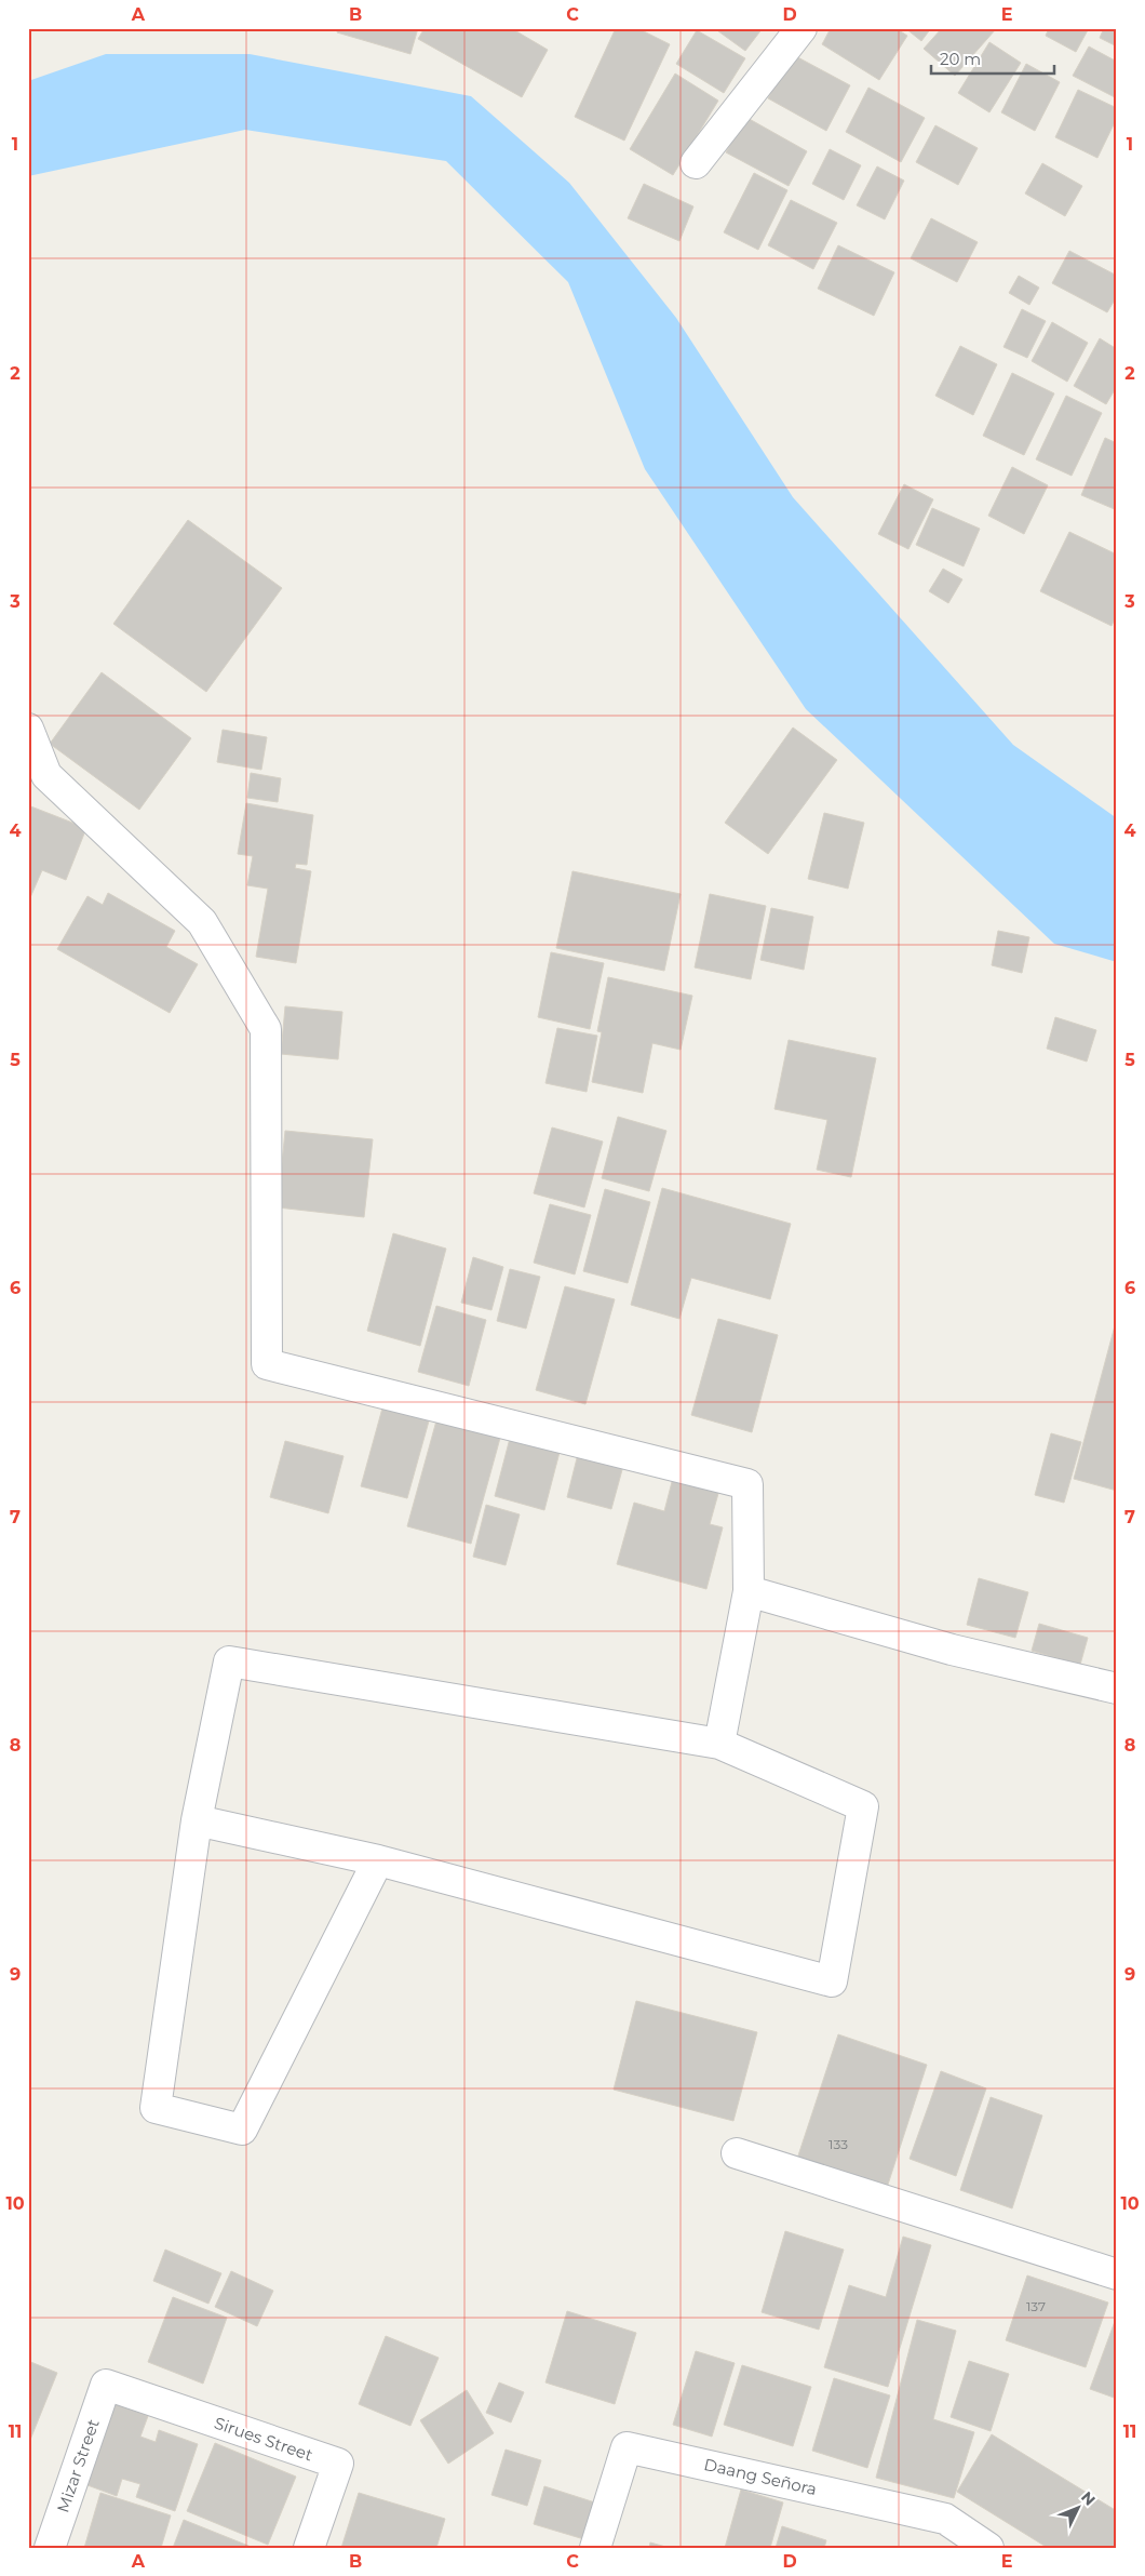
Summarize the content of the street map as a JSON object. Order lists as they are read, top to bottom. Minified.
{"streets":{"street":["Sirues Street","Mizar Street","Daang Señora"]},"crossings":[["Sirues Street","Mizar Street"]],"house_numbers":["133","137"],"scale_bar":"20 m","north":"top right","grid":{"columns":["A","B","C","D","E"],"rows":["1","2","3","4","5","6","7","8","9","10","11"]}}
